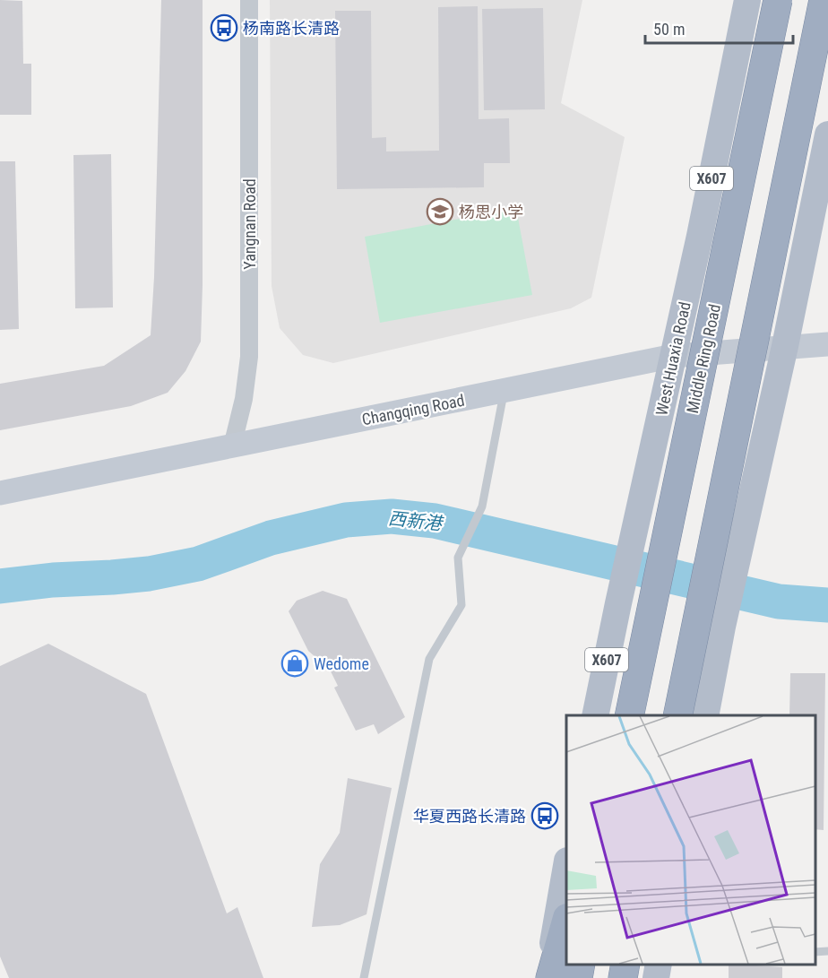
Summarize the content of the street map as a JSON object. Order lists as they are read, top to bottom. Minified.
{"streets":{"highway":["Middle Ring Road"],"main road":["X607","West Huaxia Road","Changqing Road"],"street":["Yangnan Road"]},"crossings":[["Yangnan Road","Changqing Road"],["West Huaxia Road","Changqing Road"]],"water":["西新港"],"places":{"bus stop":["杨南路长清路","华夏西路长清路"],"school or university":["杨思小学"],"shop":["Wedome"]},"scale_bar":"50 m"}
